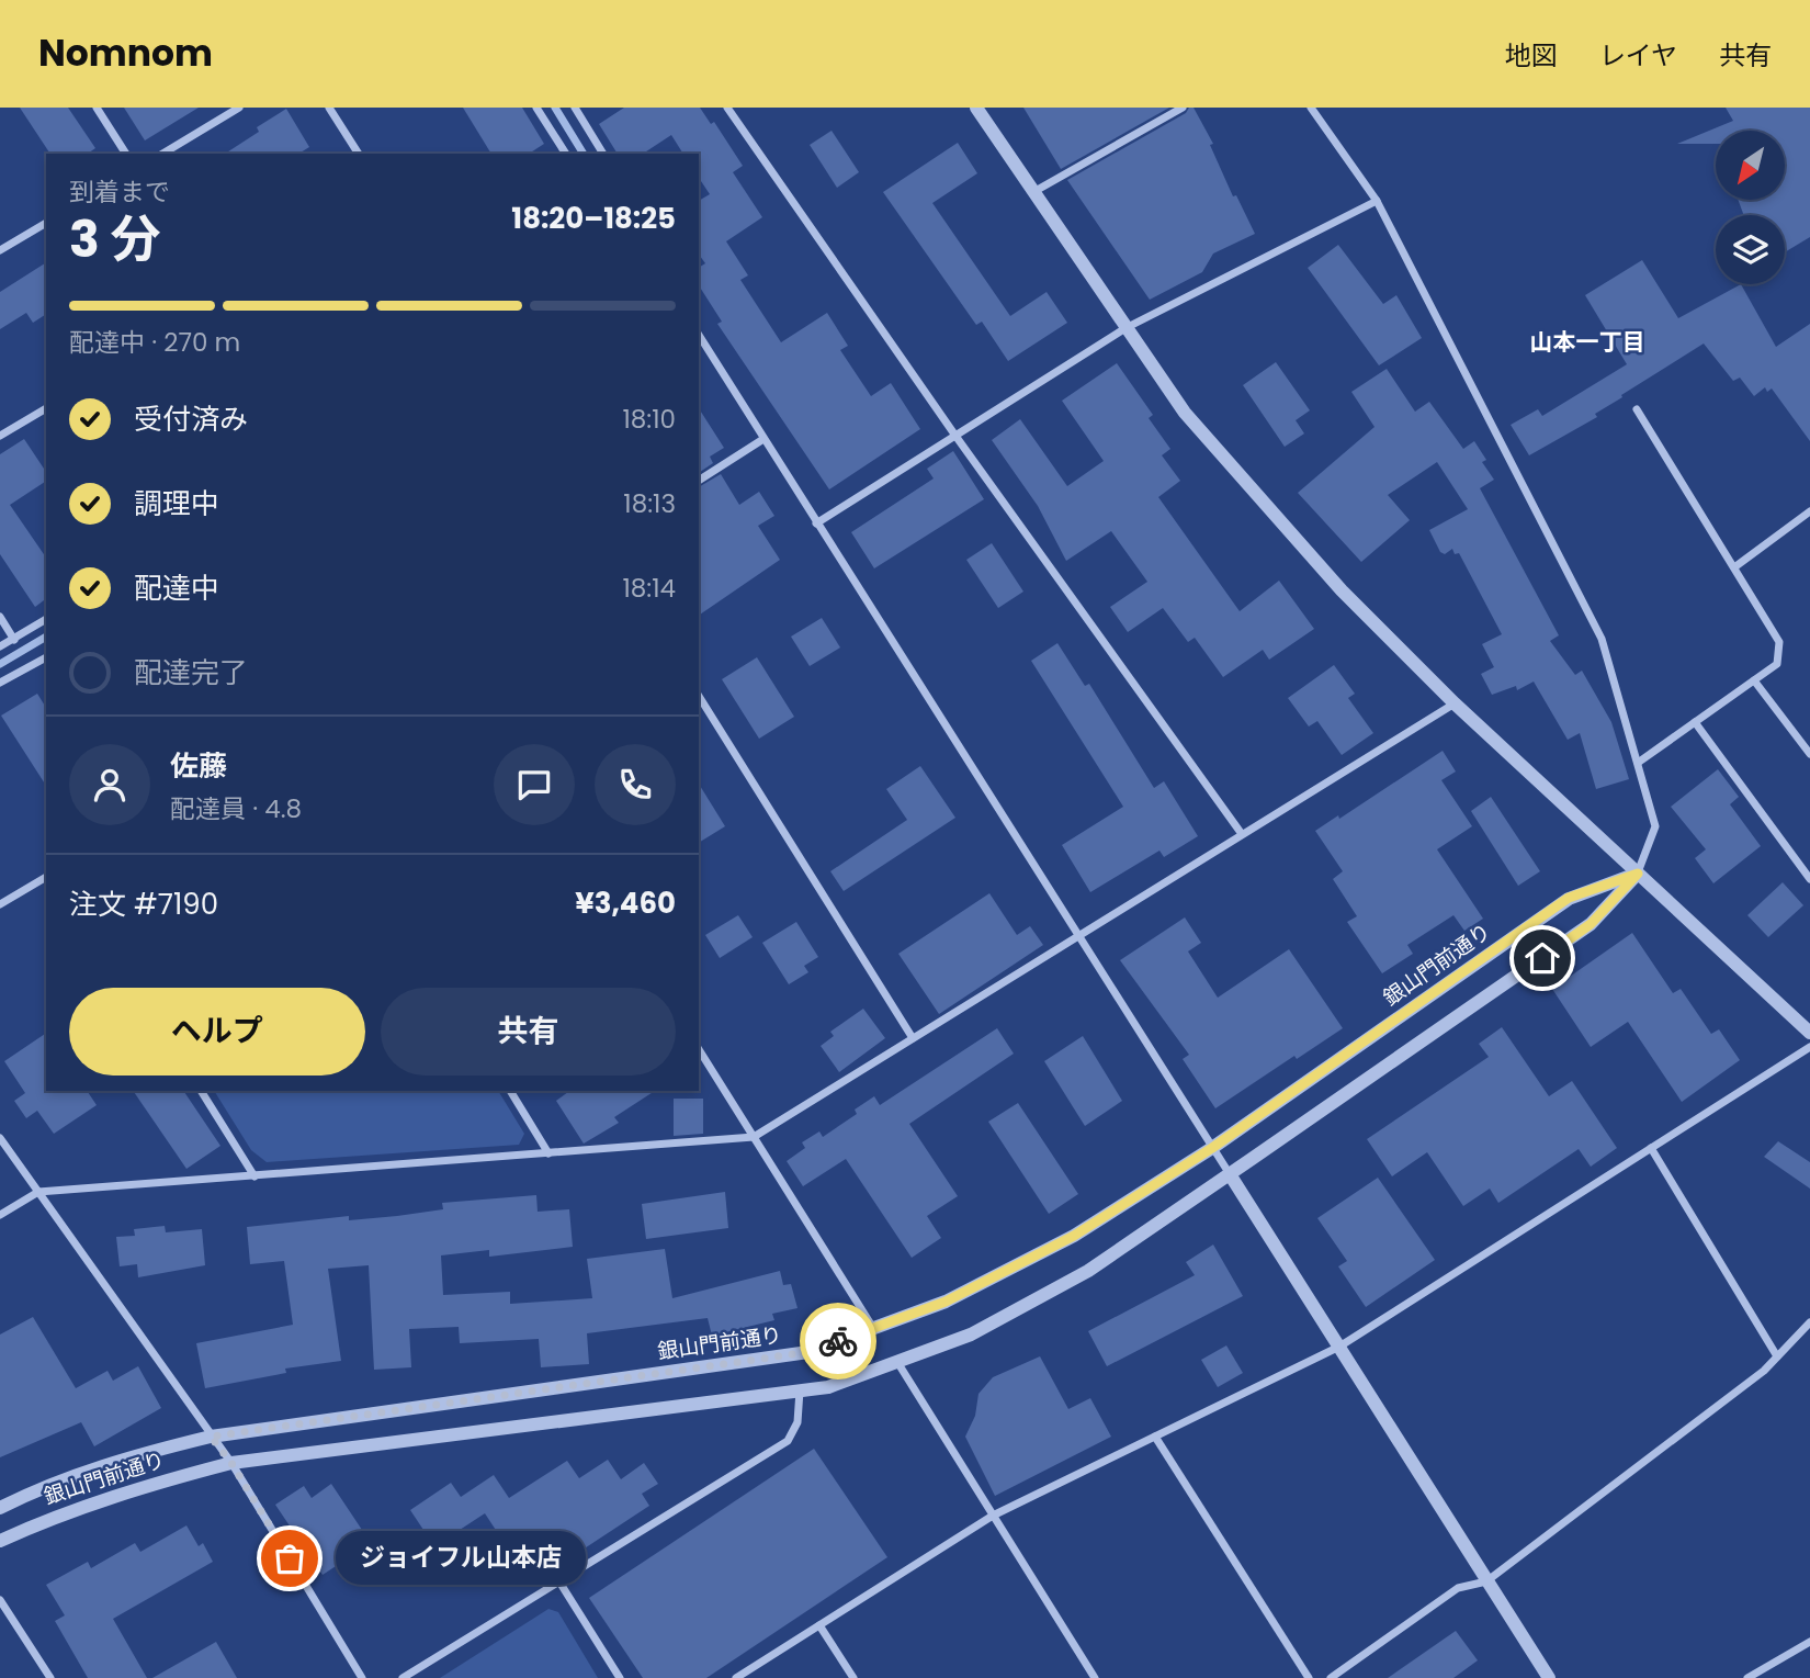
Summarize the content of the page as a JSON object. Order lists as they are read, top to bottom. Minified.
{"streets":{"street":["銀山門前通り"]},"districts":["山本一丁目"],"places":["ジョイフル山本店"],"north":"bottom left","page":{"header":"Nomnom","nav":["地図","レイヤ","共有"],"heading":["3 分","到着まで","18:20–18:25"],"panel":["佐藤","配達員 · 4.8","注文 #7190","¥3,460"],"bar":"配達中 · 270 m","list":[["受付済み","18:10"],["調理中","18:13"],["配達中","18:14"],"配達完了"],"buttons":["ヘルプ","共有"],"bubble":"ジョイフル山本店"}}
